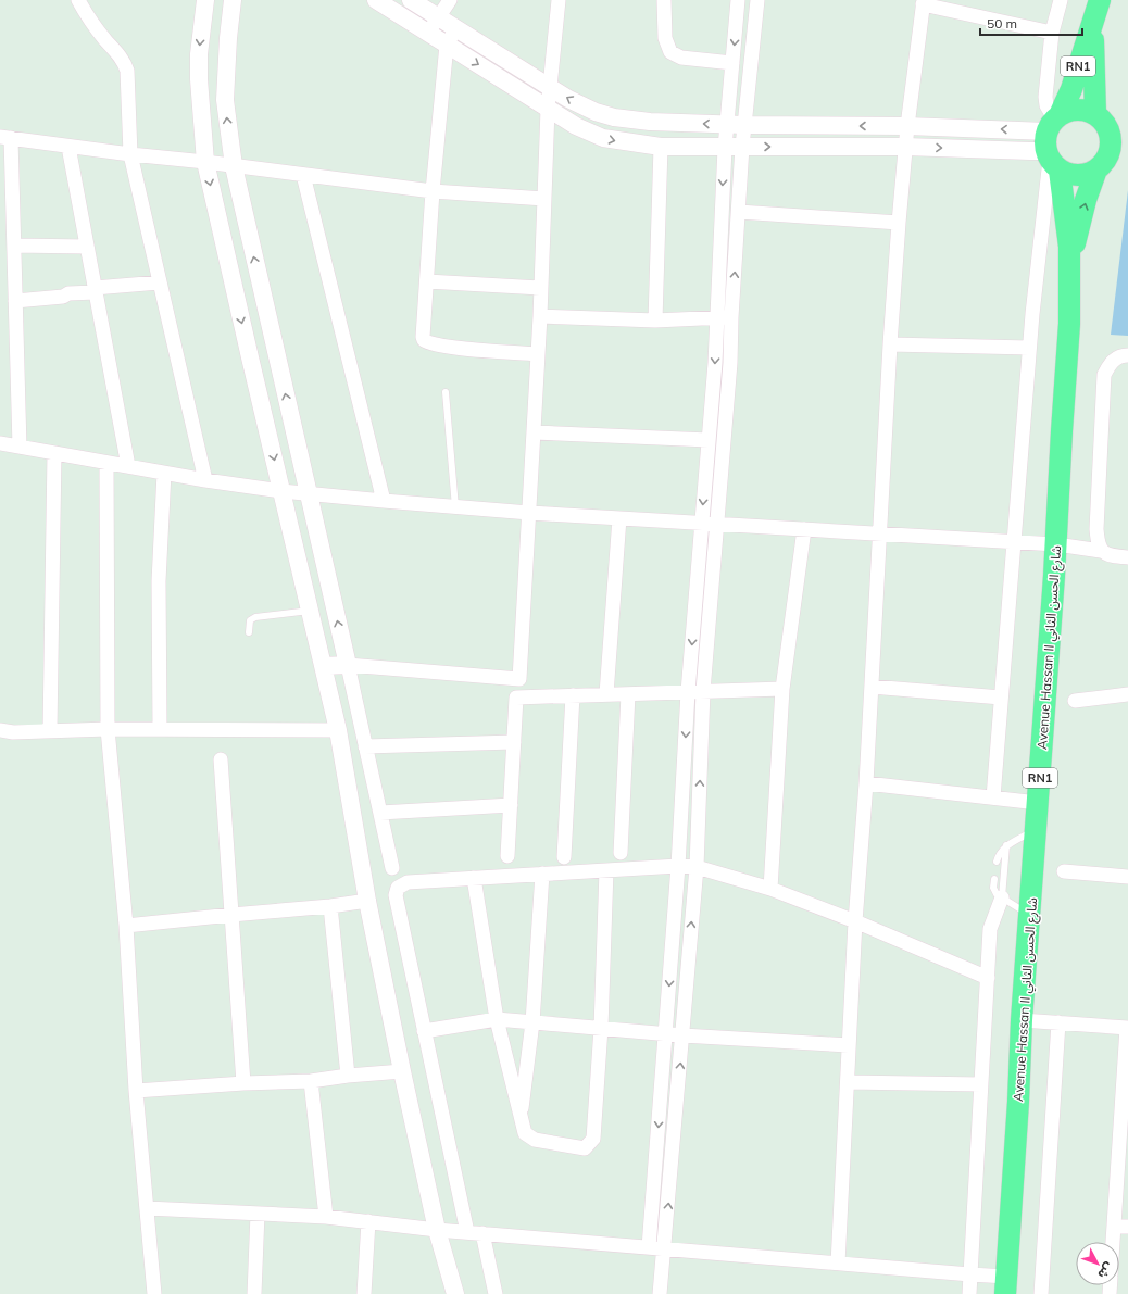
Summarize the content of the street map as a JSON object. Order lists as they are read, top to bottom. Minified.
{"streets":{"main road":["RN1","Avenue Hassan II شارع الحسن الثاني"]},"crossings":[["RN1","Avenue Hassan II شارع الحسن الثاني"]],"scale_bar":"50 m","north":"bottom right"}
